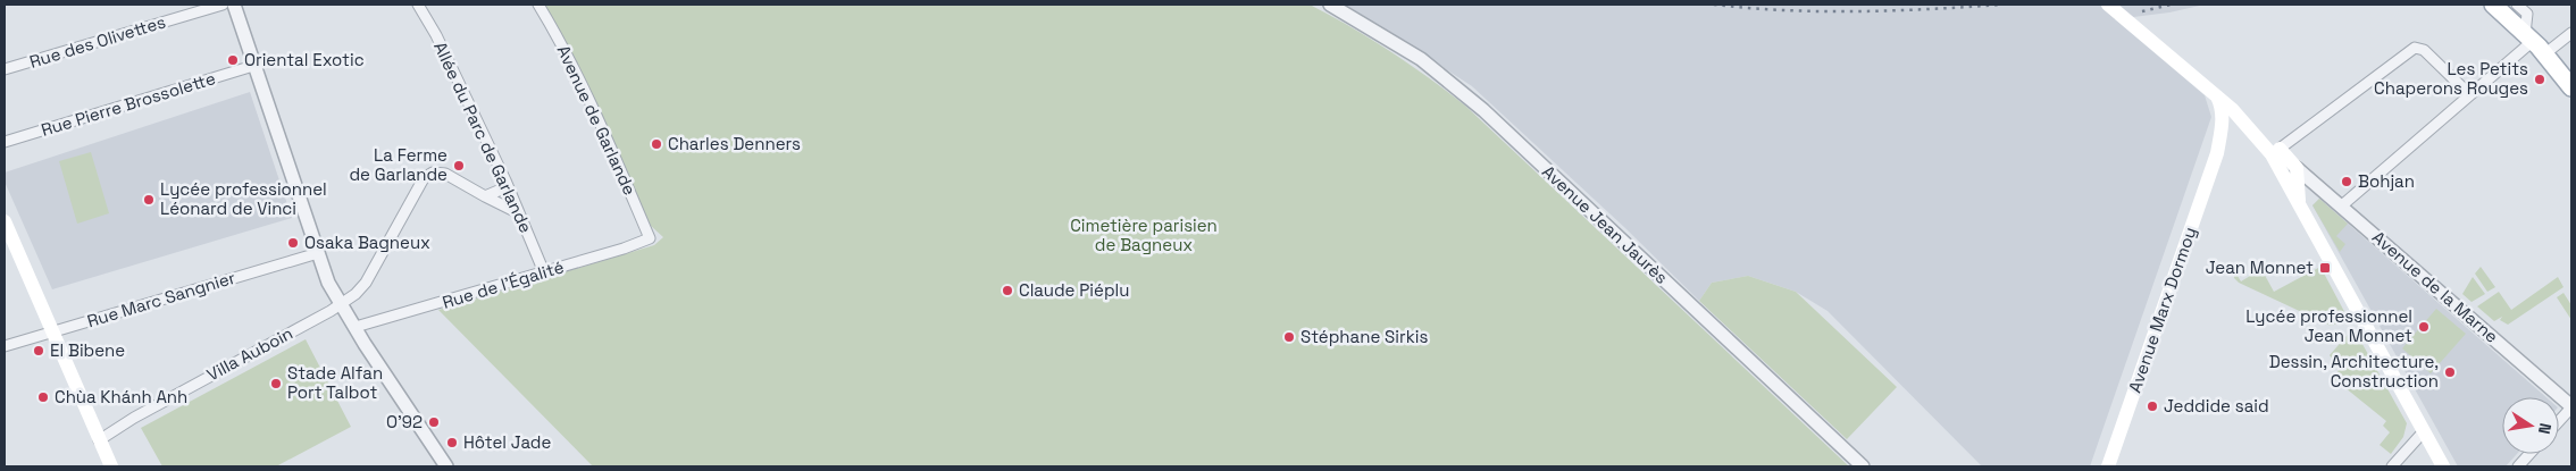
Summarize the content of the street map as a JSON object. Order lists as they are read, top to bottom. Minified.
{"streets":{"main road":["Avenue Marx Dormoy"],"street":["Rue des Olivettes","Rue Pierre Brossolette","Avenue de Garlande","Allée du Parc de Garlande","Avenue Jean Jaurès","Rue de l'Égalité","Avenue de la Marne","Rue Marc Sangnier","Villa Auboin"]},"crossings":[["Avenue de Garlande","Rue de l'Égalité"],["Allée du Parc de Garlande","Rue de l'Égalité"],["Allée du Parc de Garlande","Villa Auboin"]],"parks":["Cimetière parisien de Bagneux"],"places":{"other":["Oriental Exotic","Les Petits Chaperons Rouges","Charles Denners","La Ferme de Garlande","Bohjan","Lycée professionnel Léonard de Vinci","Osaka Bagneux","Claude Piéplu","Lycée professionnel Jean Monnet","Stéphane Sirkis","El Bibene","Dessin, Architecture, Construction","Stade Alfan Port Talbot","Chùa Khánh Anh","Jeddide said","O'92","Hôtel Jade"],"transit":["Jean Monnet"]},"north":"right"}
